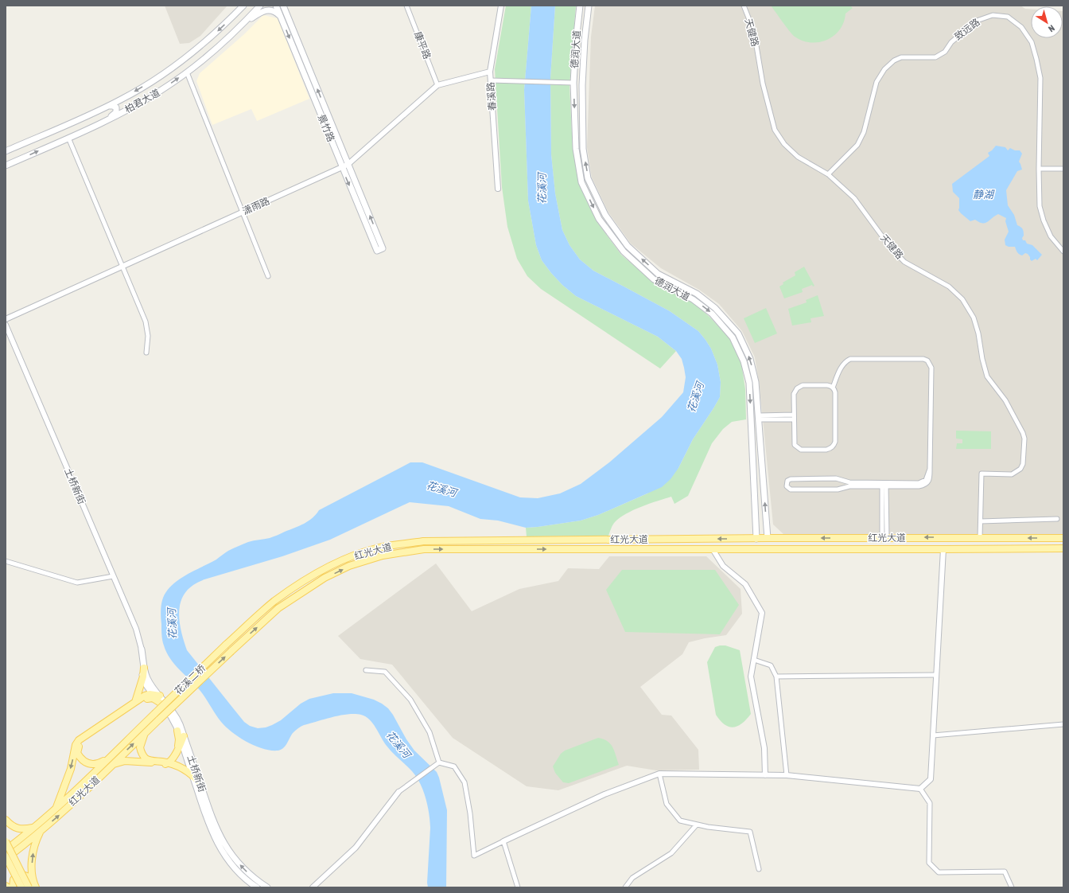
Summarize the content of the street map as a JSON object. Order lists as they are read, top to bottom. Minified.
{"streets":{"main road":["德润大道","柏君大道","景竹路","土桥新街","红光大道","花溪二桥"],"street":["致远路","天健路","康平路","春溪路","潇雨路"]},"crossings":[["致远路","天健路"],["康平路","潇雨路"],["德润大道","红光大道"],["春溪路","潇雨路"],["景竹路","潇雨路"],["红光大道","花溪二桥"]],"water":["花溪河","静湖"],"north":"bottom right"}
